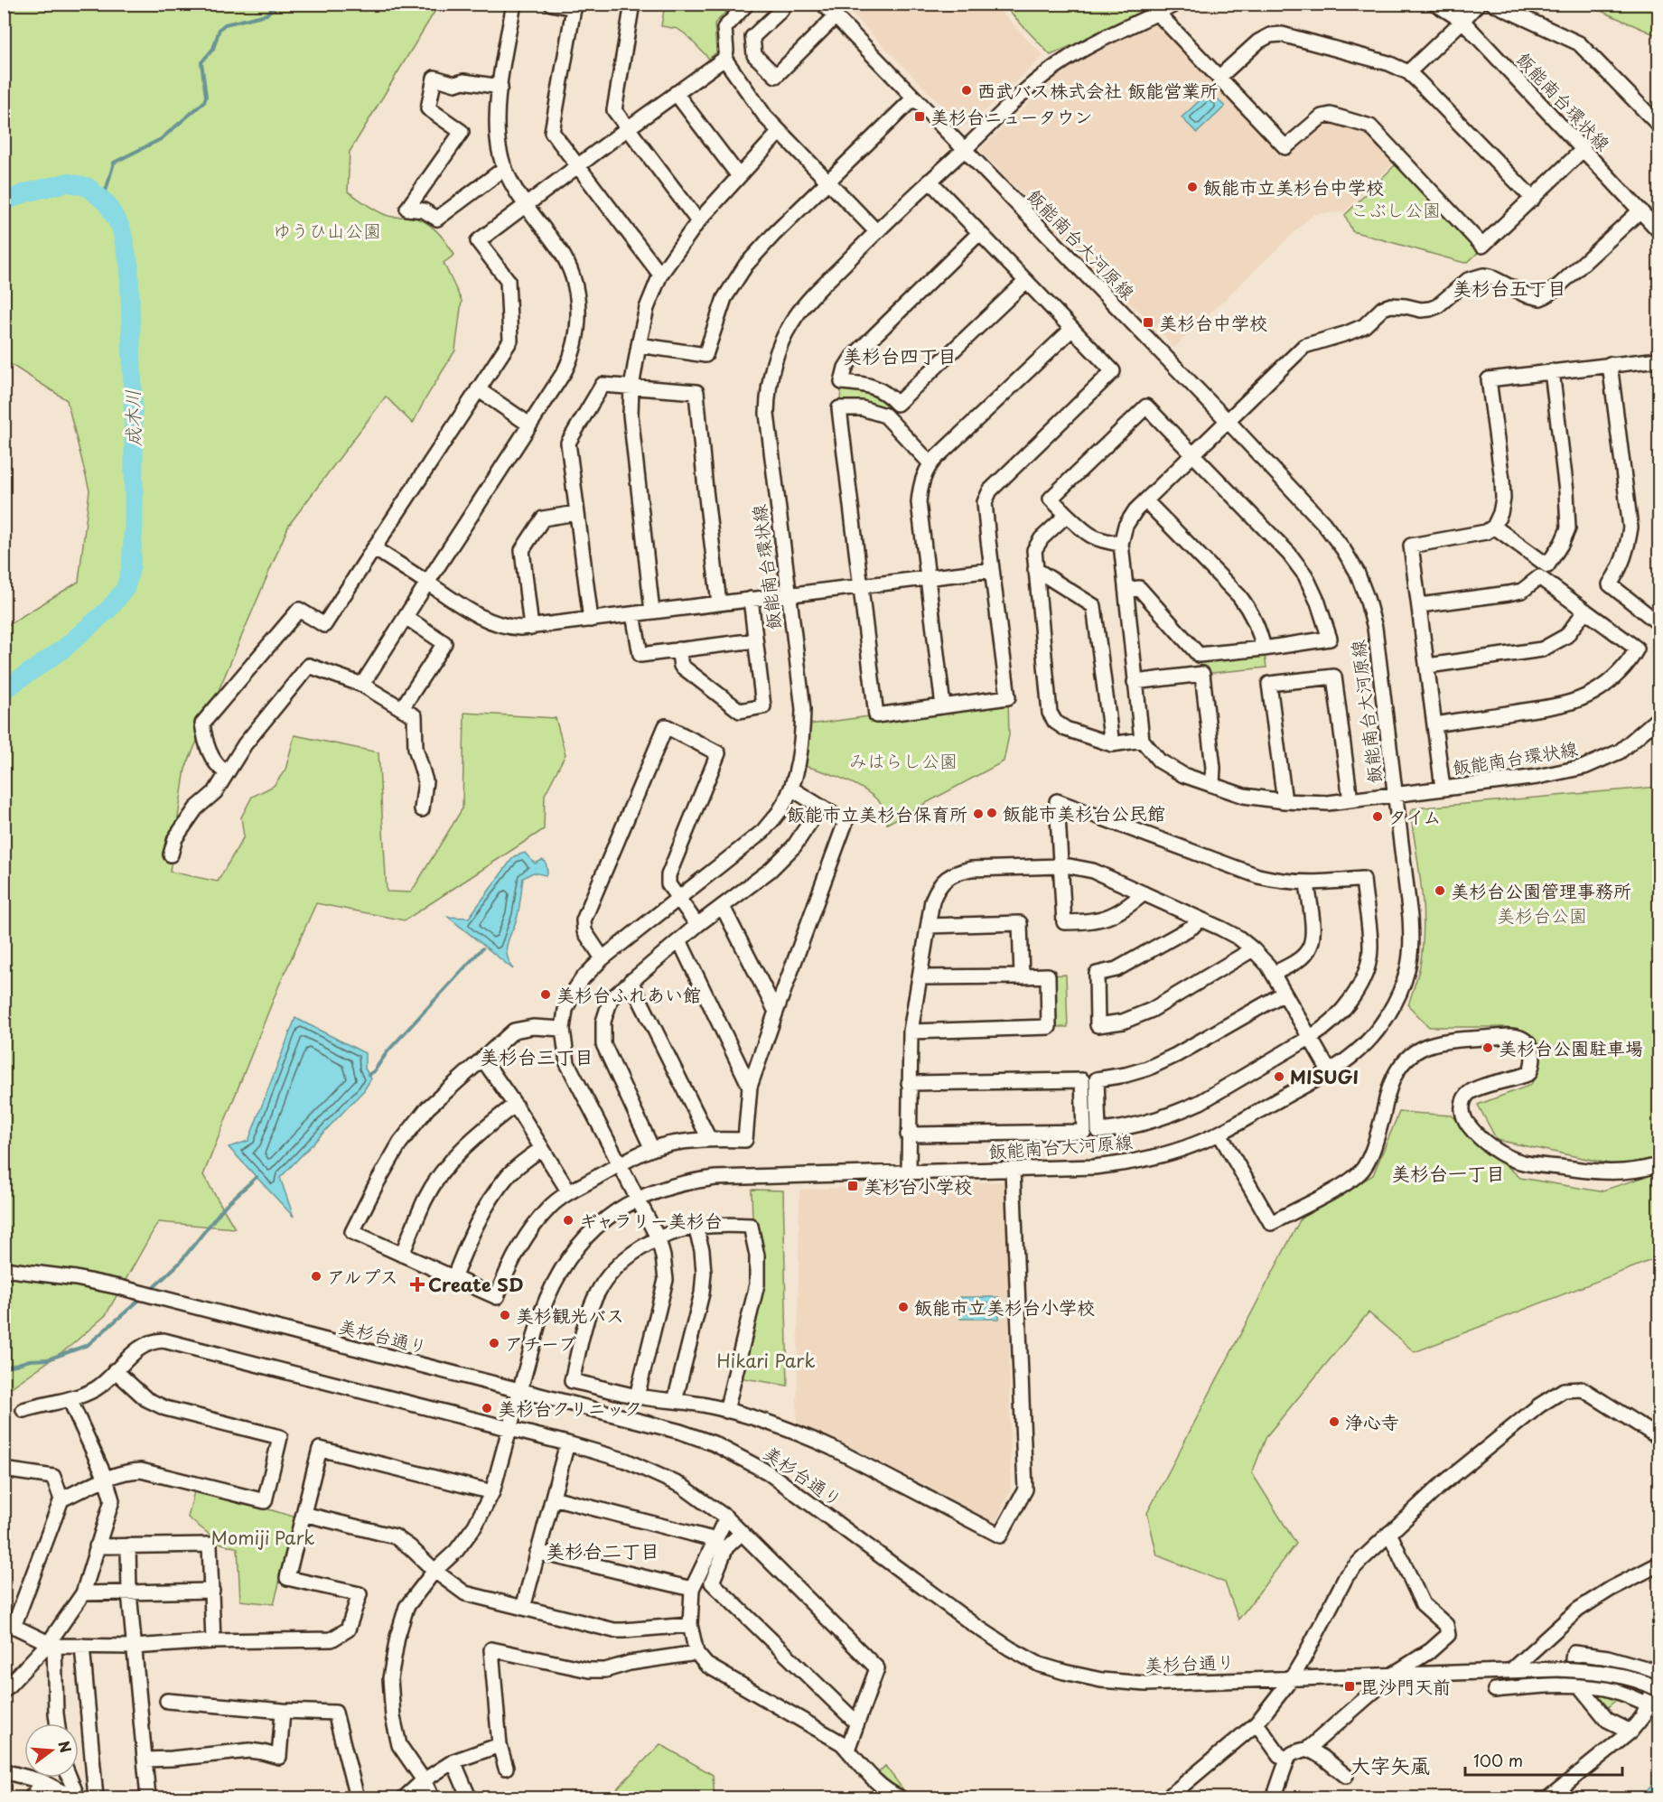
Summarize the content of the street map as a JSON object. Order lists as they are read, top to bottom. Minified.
{"streets":{"street":["飯能南台環状線","飯能南台大河原線","美杉台通り"]},"crossings":[["飯能南台環状線","飯能南台大河原線"],["飯能南台大河原線","美杉台通り"]],"districts":["美杉台五丁目","美杉台四丁目","美杉台三丁目","美杉台一丁目","美杉台二丁目","大字矢颪"],"water":["成木川"],"parks":["こぶし公園","ゆうひ山公園","みはらし公園","美杉台公園","Hikari Park","Momiji Park"],"places":{"other":["西武バス株式会社 飯能営業所","飯能市立美杉台中学校","飯能市美杉台公民館","飯能市立美杉台保育所","タイム","美杉台公園管理事務所","美杉台ふれあい館","美杉台公園駐車場","MISUGI","ギャラリー美杉台","アルプス","飯能市立美杉台小学校","美杉観光バス","アチーブ","美杉台クリニック","浄心寺"],"transit":["美杉台ニュータウン","美杉台中学校","美杉台小学校","毘沙門天前"],"health":["Create SD"]},"scale_bar":"100 m","north":"right"}
